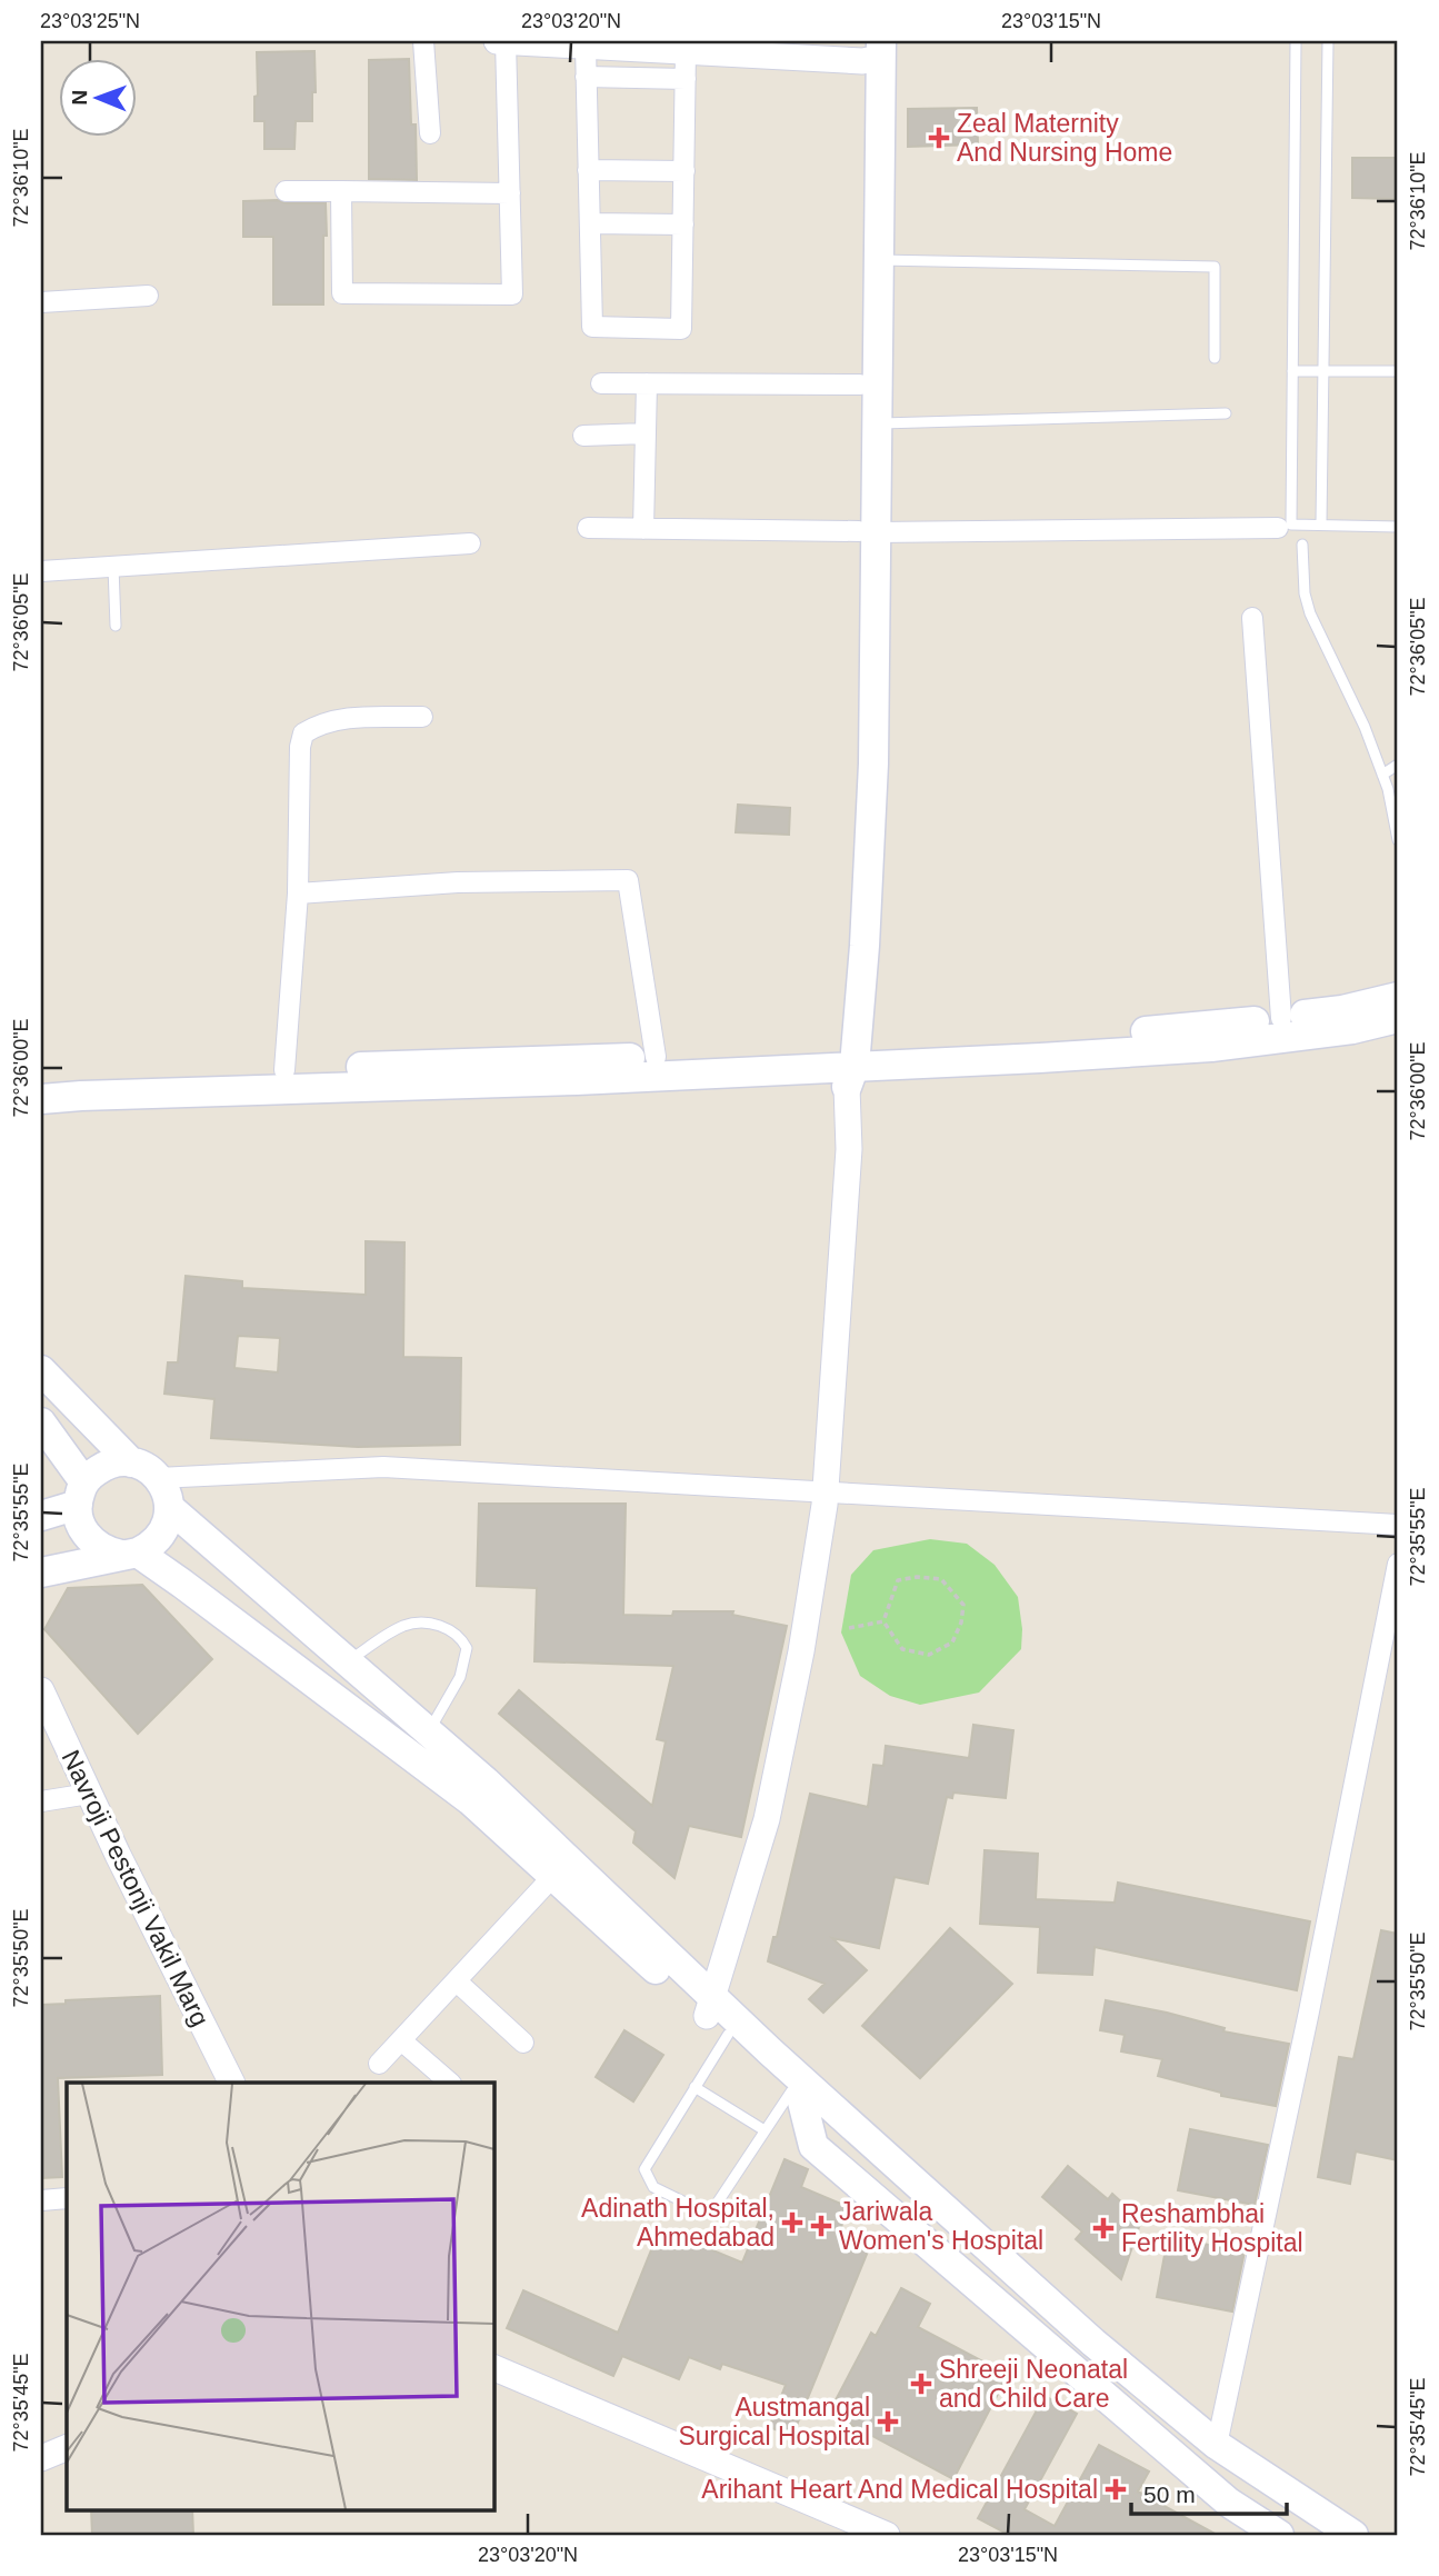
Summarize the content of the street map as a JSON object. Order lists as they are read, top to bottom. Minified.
{"streets":{"street":["Navroji Pestonji Vakil Marg"]},"places":{"health":["Zeal Maternity And Nursing Home","Adinath Hospital, Ahmedabad","Jariwala Women's Hospital","Reshambhai Fertility Hospital","Shreeji Neonatal and Child Care","Austmangal Surgical Hospital","Arihant Heart And Medical Hospital"]},"scale_bar":"50 m","north":"left","coordinates":["23°03'25\"N","23°03'20\"N","23°03'15\"N","72°36'10\"E","72°36'05\"E","72°36'00\"E","72°35'55\"E","72°35'50\"E","72°35'45\"E"]}
